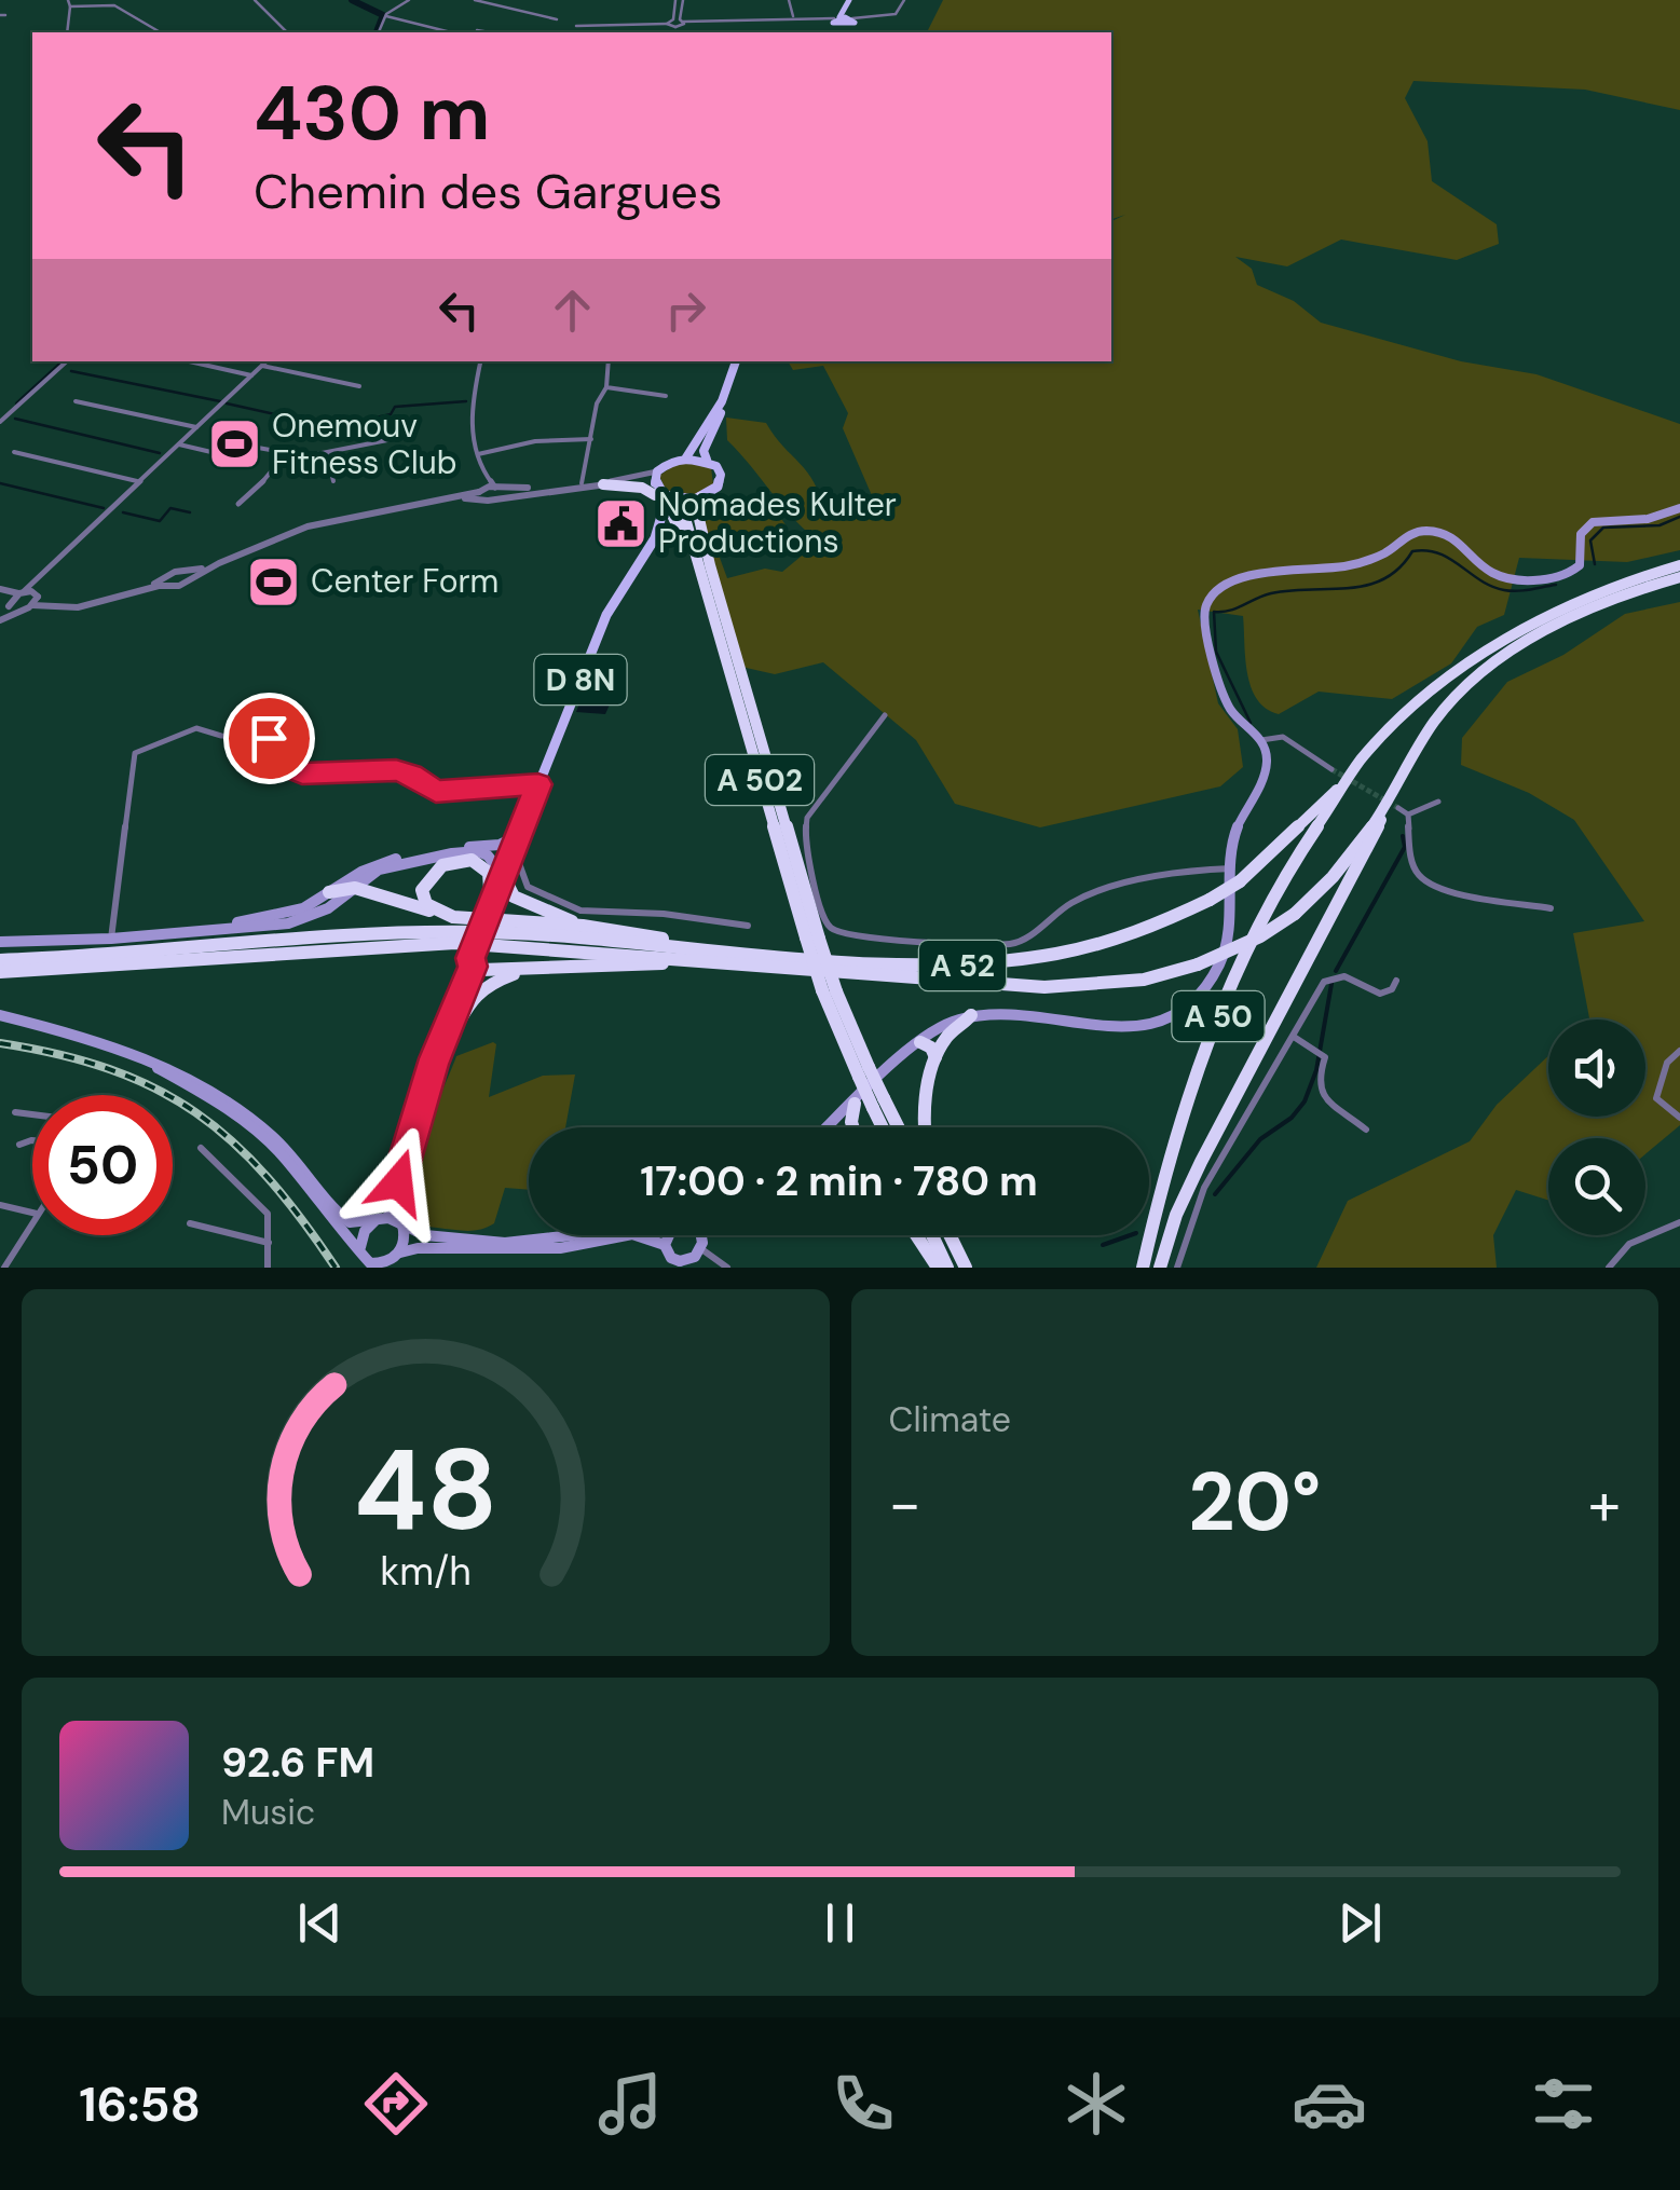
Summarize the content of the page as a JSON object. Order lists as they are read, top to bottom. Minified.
{"streets":{"highway":["A 502","A 52","A 50"],"main road":["D 8N"]},"crossings":[["D 8N","A 502"],["A 52","A 50"]],"places":{"sports":["Onemouv Fitness Club","Center Form"],"public building":["Nomades Kulter Productions"]},"page":{"turn":["430 m","Chemin des Gargues"],"limit":"50","trip":"17:00 · 2 min · 780 m","tile":"Climate","heat":["−","20°","+"],"song":["92.6 FM","Music"],"tabs":"16:58","gauge":["48","km/h"]}}
